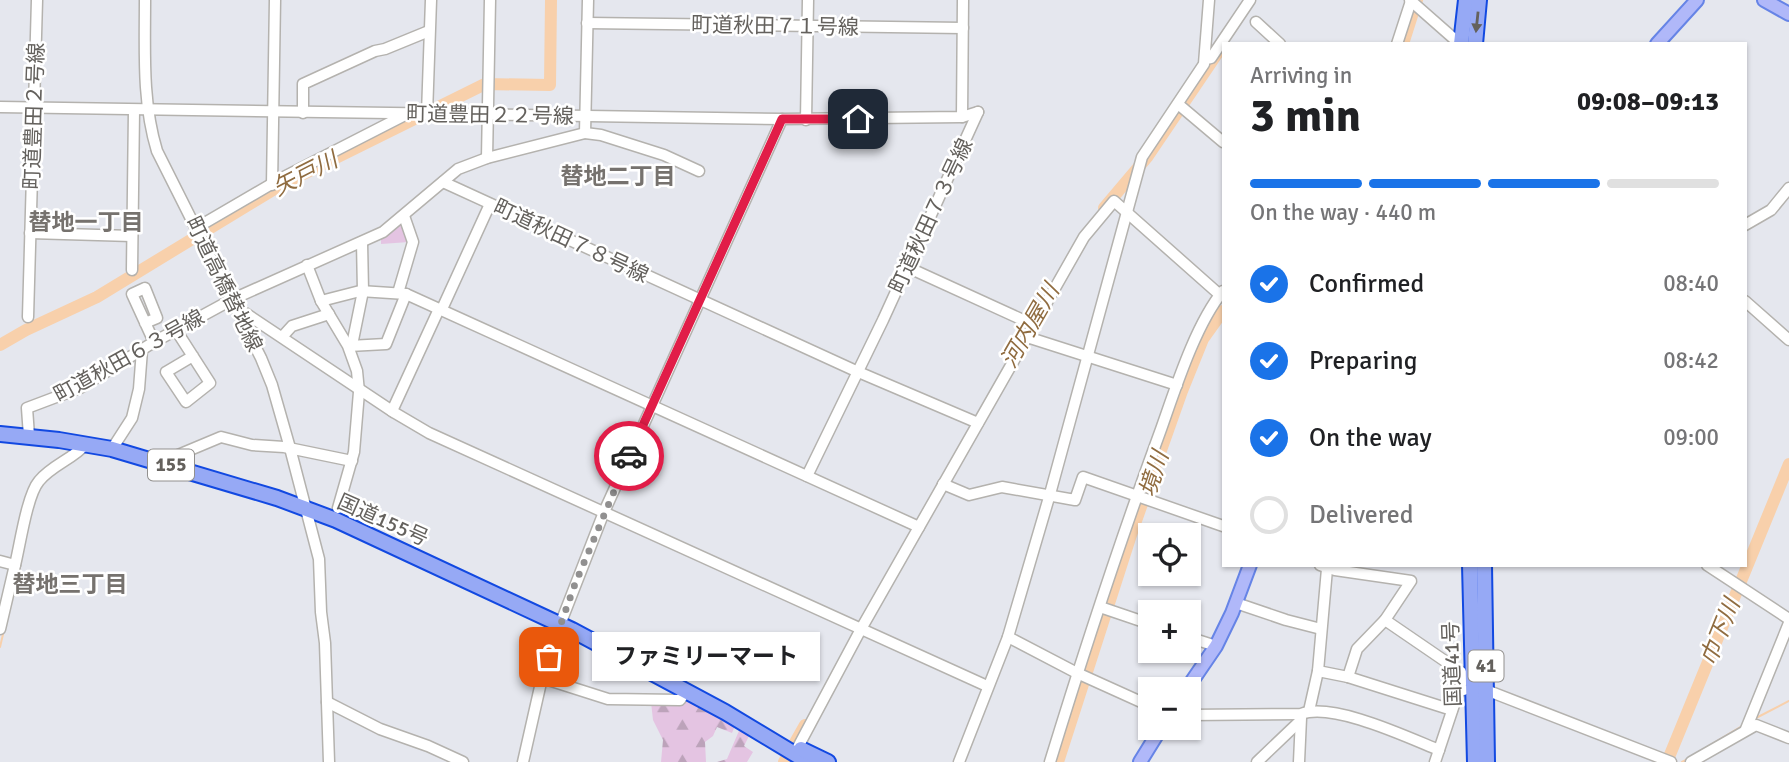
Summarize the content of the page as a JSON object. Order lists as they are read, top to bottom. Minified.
{"streets":{"highway":["155","国道155号","国道41号","41"],"street":["町道秋田７１号線","町道豊田２２号線","町道豊田２号線","町道秋田７３号線","町道秋田７８号線","町道高橋替地線","町道秋田６３号線"]},"crossings":[["町道豊田２２号線","町道豊田２号線"],["町道豊田２２号線","町道秋田７３号線"],["町道豊田２２号線","町道高橋替地線"],["町道秋田７３号線","町道秋田７８号線"],["町道秋田７８号線","町道秋田６３号線"],["町道高橋替地線","町道秋田６３号線"],["町道高橋替地線","国道155号"],["町道秋田６３号線","国道155号"]],"districts":["替地二丁目","替地一丁目","替地三丁目"],"water":["矢戸川","河内屋川","境川","巾下川"],"places":["ファミリーマート"],"page":{"heading":["3 min","Arriving in","09:08–09:13"],"bar":"On the way · 440 m","list":[["Confirmed","08:40"],["Preparing","08:42"],["On the way","09:00"],"Delivered"],"map_buttons":["+","−"],"bubble":"ファミリーマート"}}
